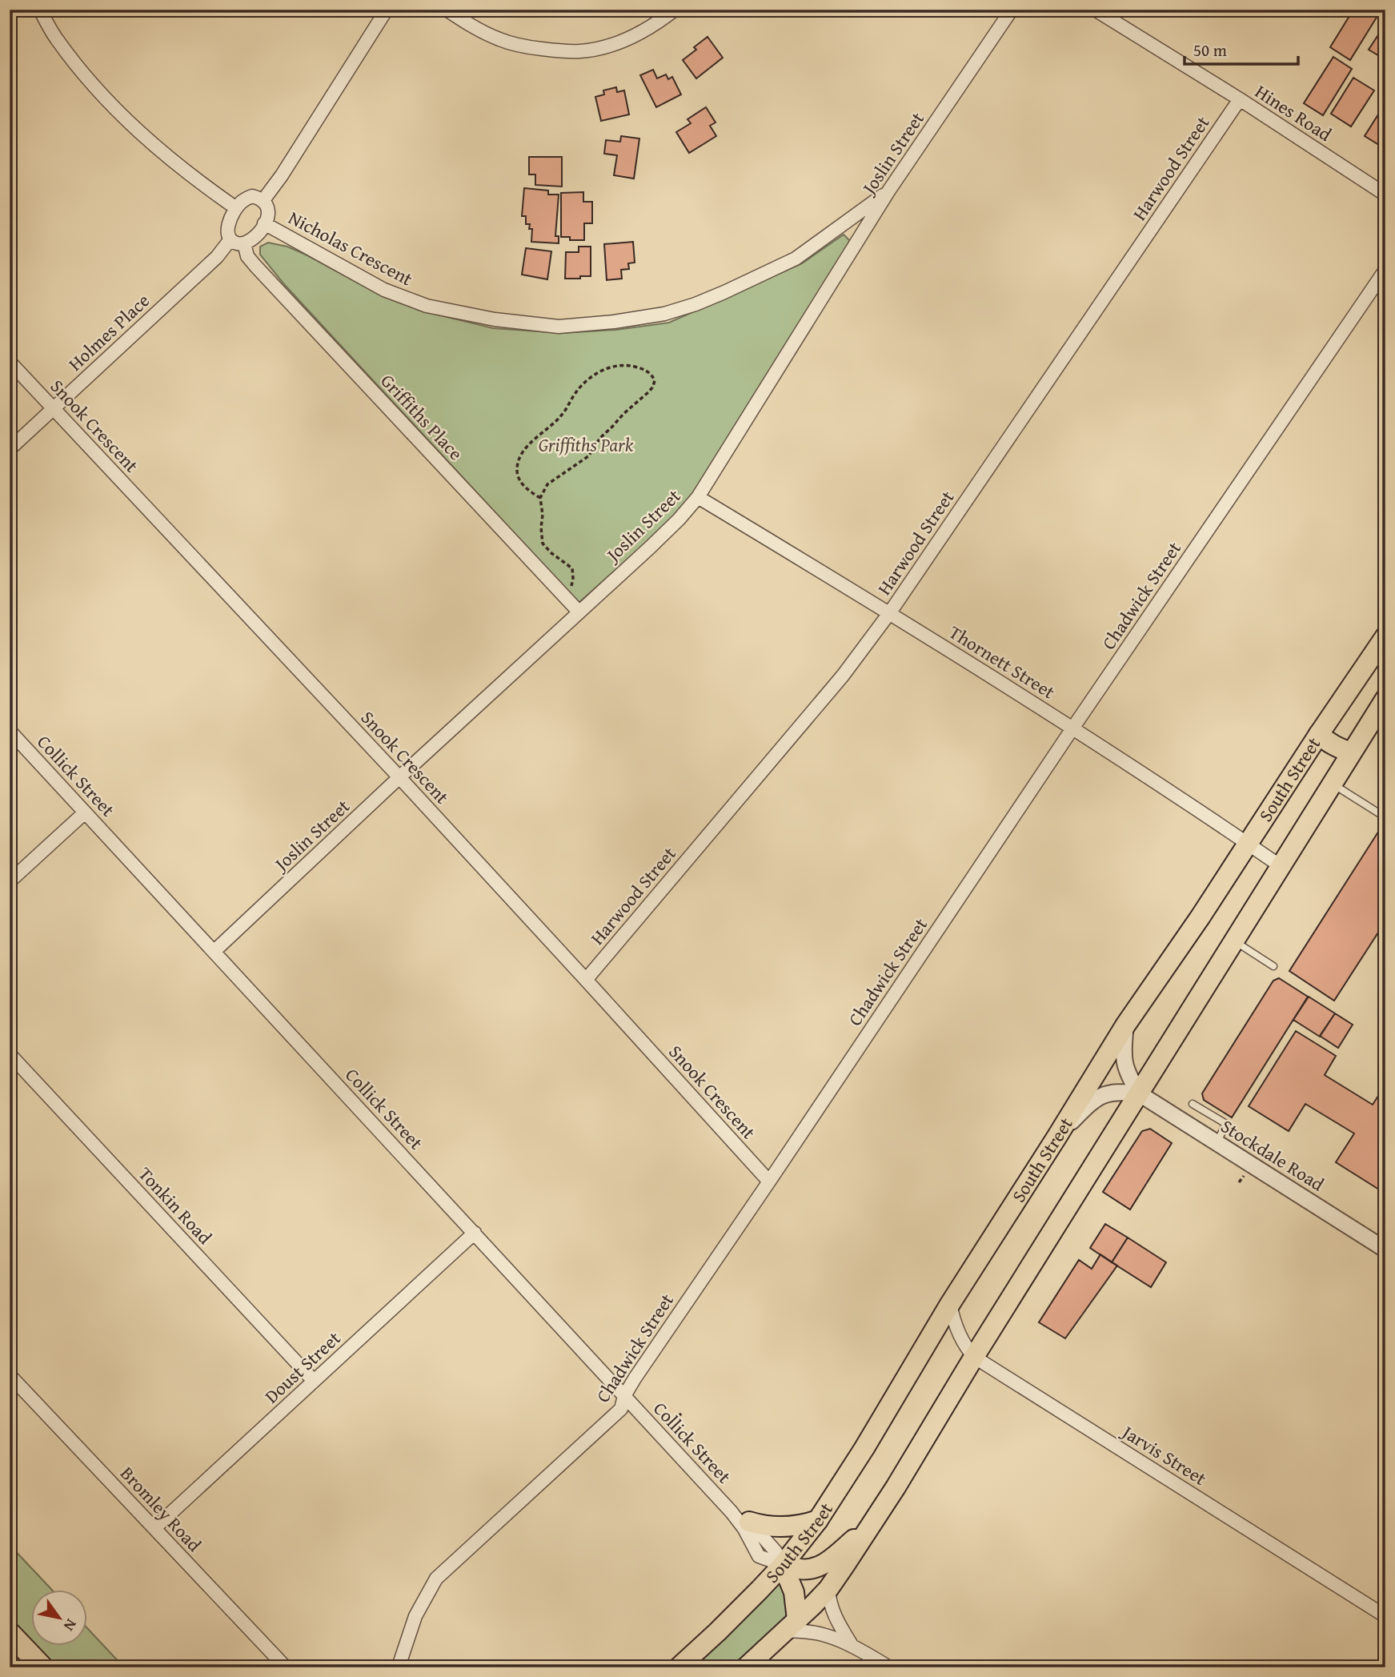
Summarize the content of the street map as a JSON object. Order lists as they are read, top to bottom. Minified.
{"streets":{"main road":["South Street"],"street":["Hines Road","Joslin Street","Harwood Street","Nicholas Crescent","Holmes Place","Griffiths Place","Snook Crescent","Chadwick Street","Thornett Street","Collick Street","Stockdale Road","Tonkin Road","Doust Street","Jarvis Street","Bromley Road"]},"crossings":[["Hines Road","Harwood Street"],["Joslin Street","Nicholas Crescent"],["Joslin Street","Griffiths Place"],["Joslin Street","Snook Crescent"],["Joslin Street","Thornett Street"],["Joslin Street","Collick Street"],["Harwood Street","Snook Crescent"],["Harwood Street","Thornett Street"],["Nicholas Crescent","Holmes Place"],["Nicholas Crescent","Griffiths Place"],["Holmes Place","Griffiths Place"],["Holmes Place","Snook Crescent"],["Snook Crescent","Chadwick Street"],["Chadwick Street","Thornett Street"],["Chadwick Street","Collick Street"],["Thornett Street","South Street"],["Collick Street","South Street"],["Collick Street","Doust Street"],["South Street","Stockdale Road"],["South Street","Jarvis Street"],["Tonkin Road","Doust Street"],["Doust Street","Bromley Road"]],"parks":["Griffiths Park"],"scale_bar":"50 m","north":"bottom right"}
